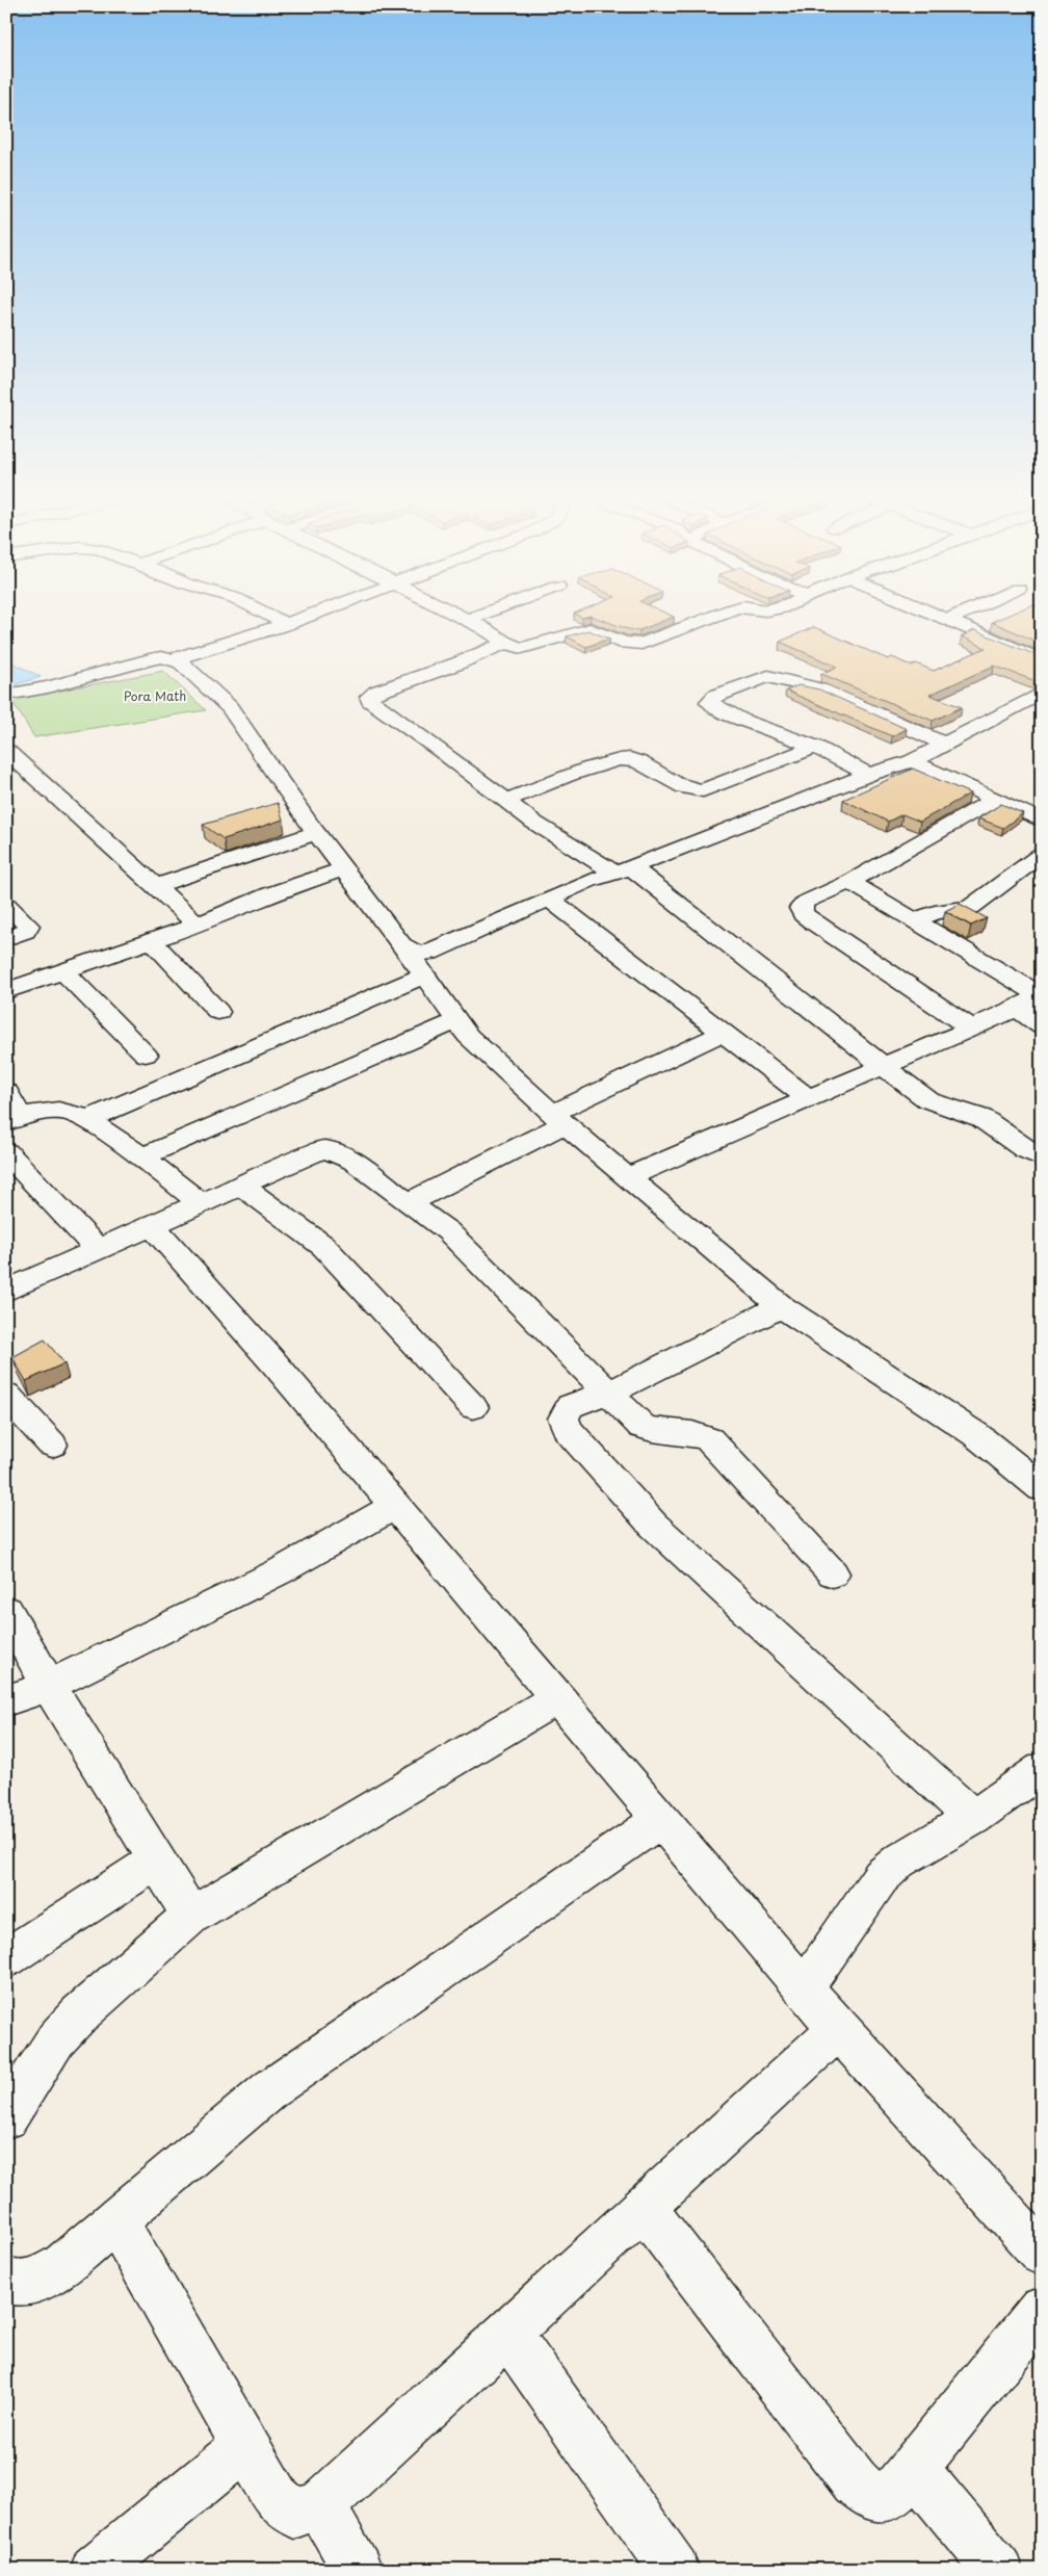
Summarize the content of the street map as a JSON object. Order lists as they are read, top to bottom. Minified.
{"parks":["Pora Math"]}
